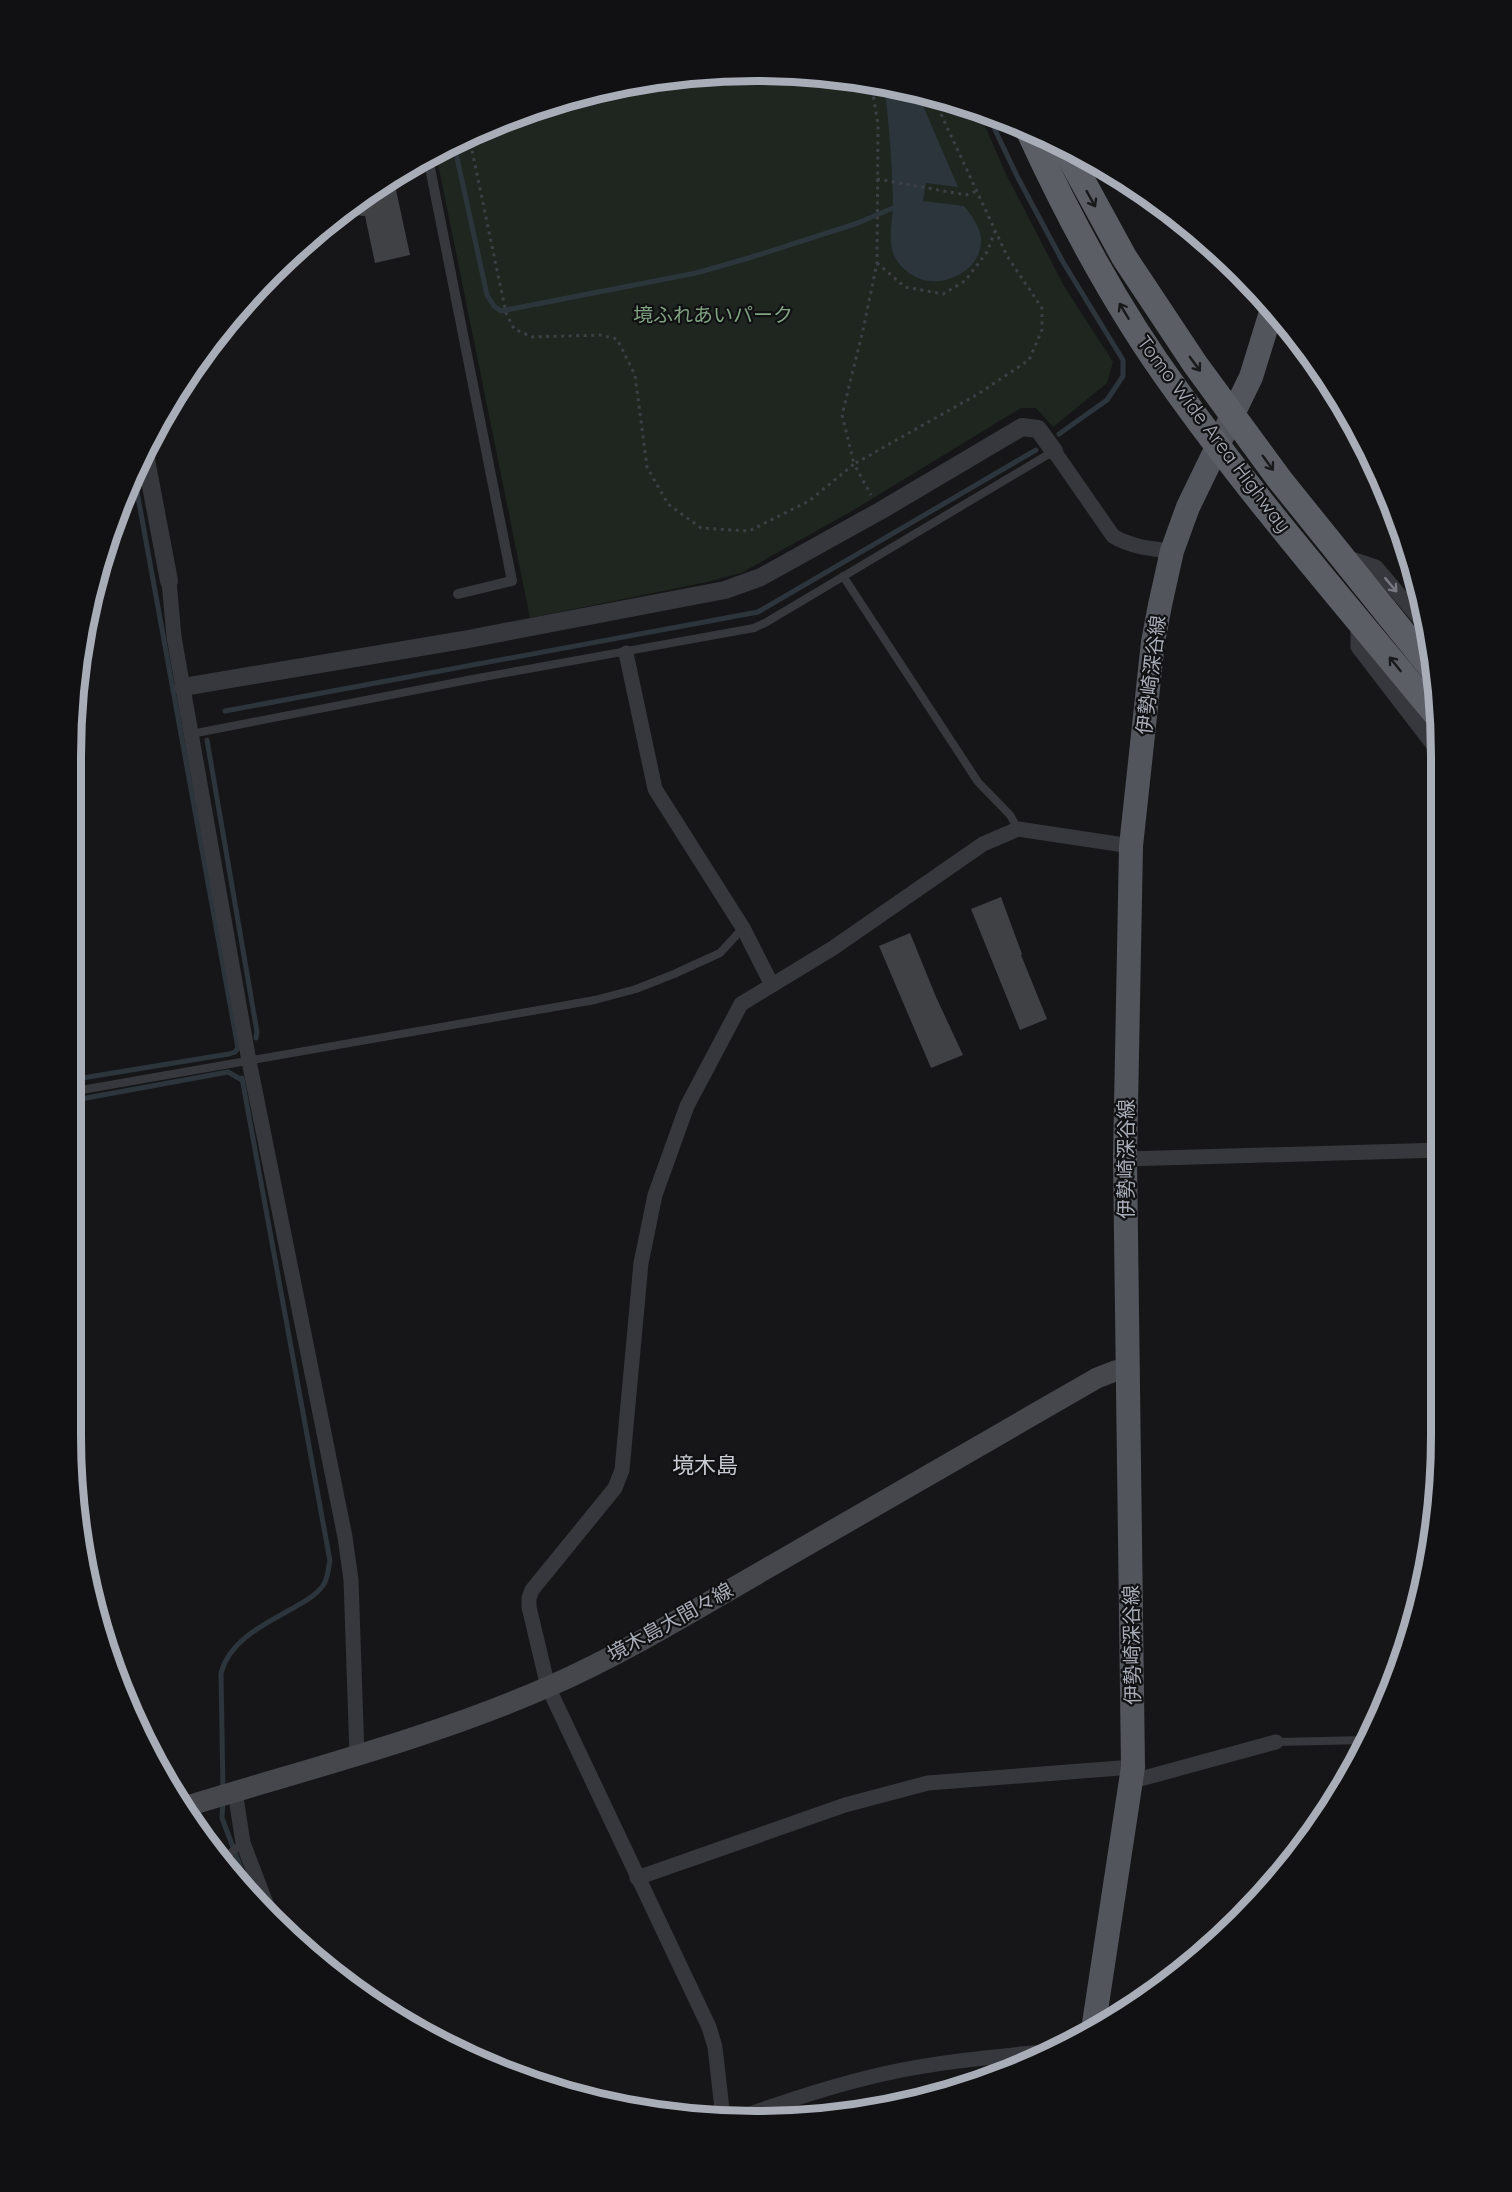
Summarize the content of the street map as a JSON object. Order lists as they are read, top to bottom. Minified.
{"streets":{"highway":["Tomo Wide Area Highway"],"main road":["伊勢崎深谷線","境木島大間々線"]},"crossings":[["Tomo Wide Area Highway","伊勢崎深谷線"],["伊勢崎深谷線","境木島大間々線"]],"districts":["境木島"],"parks":["境ふれあいパーク"]}
